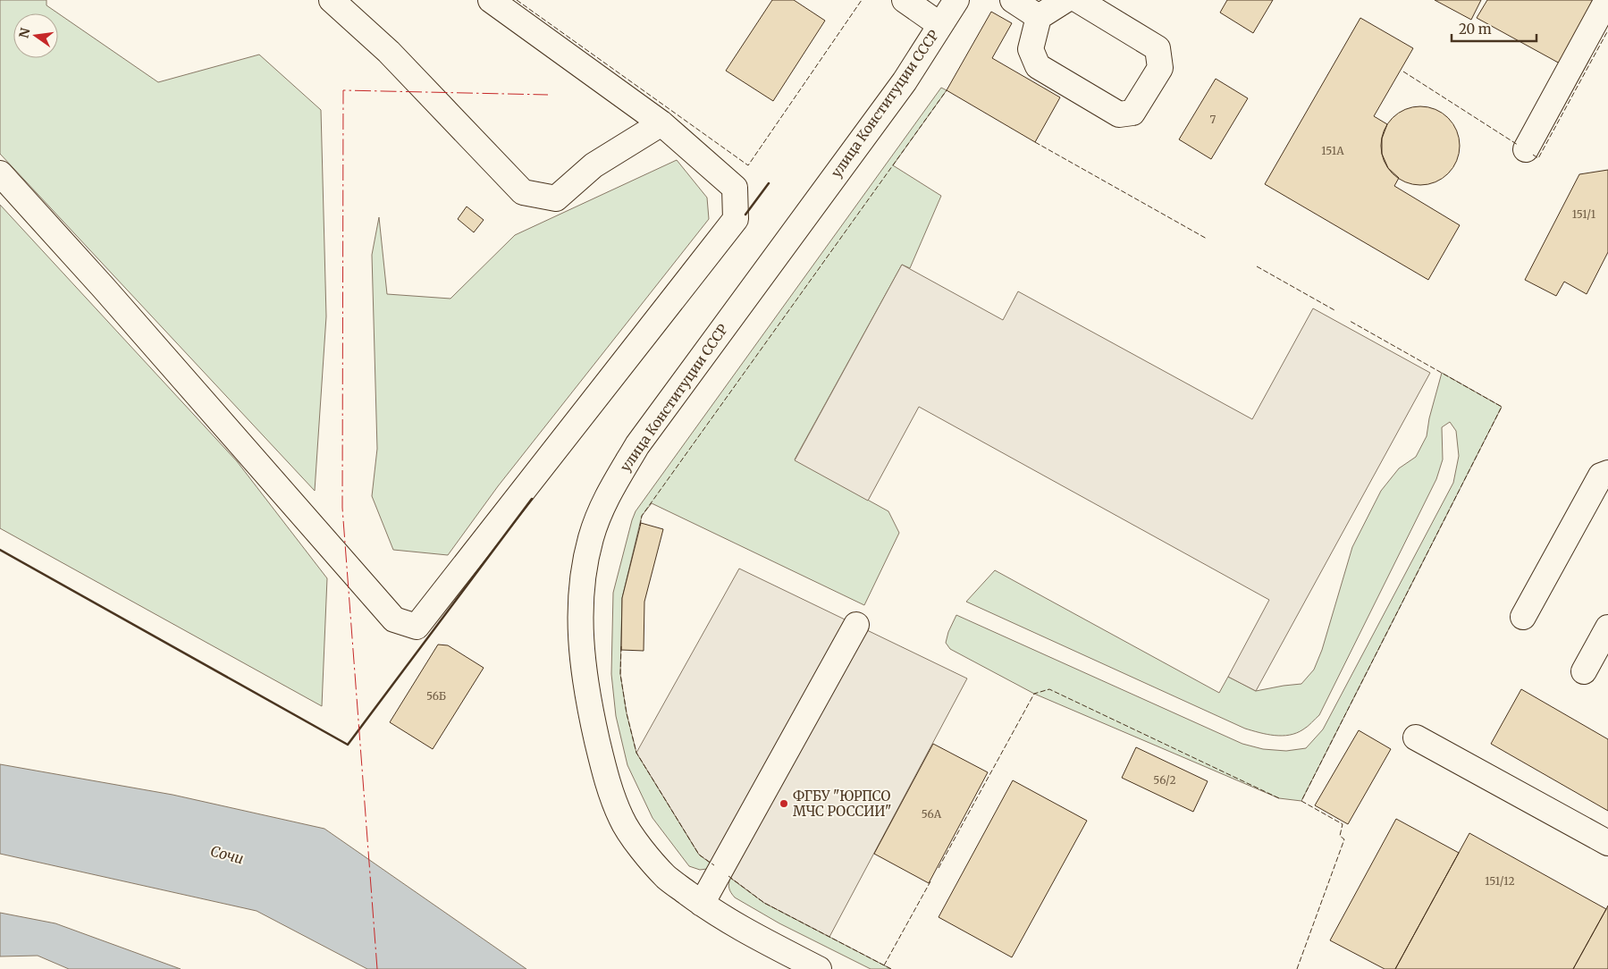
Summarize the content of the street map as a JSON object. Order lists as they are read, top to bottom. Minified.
{"streets":{"street":["улица Конституции СССР"]},"water":["Сочи"],"places":["ФГБУ \"ЮРПСО МЧС РОССИИ\""],"house_numbers":["7","151А","151/1","56Б","56/2","56А","151/12"],"scale_bar":"20 m","north":"left"}
